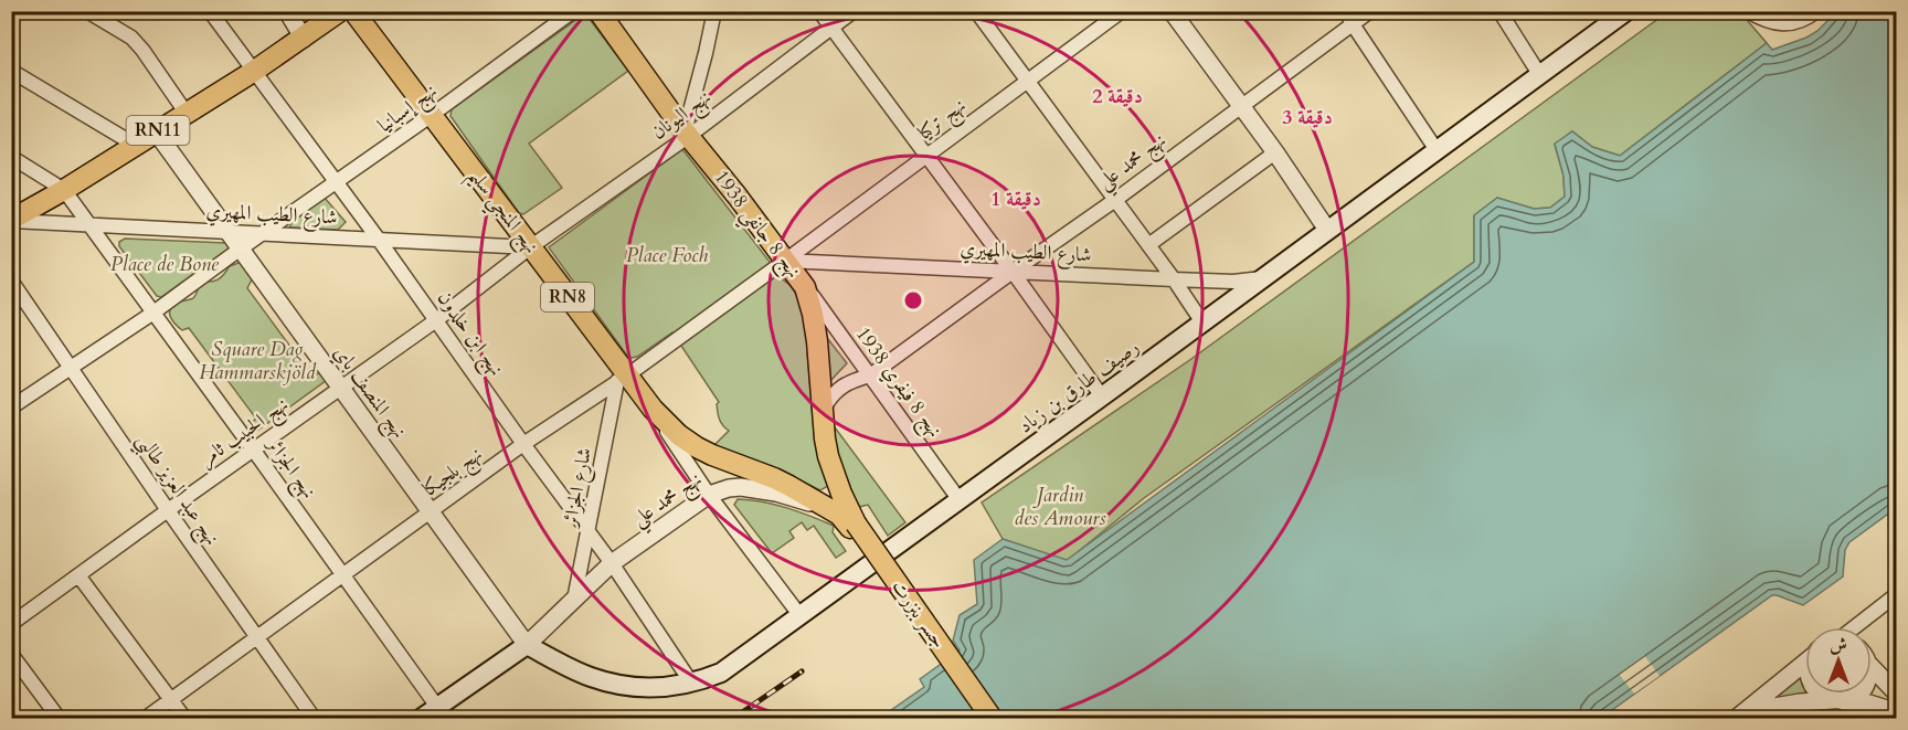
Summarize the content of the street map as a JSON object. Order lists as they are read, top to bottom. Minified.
{"streets":{"main road":["RN11","نهج المنجي سليم","نهج 8 جانفي 1938","RN8","رصيف طارق بن زياد","جسر بنزرت"],"street":["نهج إسبانيا","نهج اليونان","نهج تركيا","نهج محمد علي","شارع الطيب المهيري","نهج ابن خلدون","نهج 8 فيفري 1938","نهج المنصف باي","نهج الحبيب ثامر","نهج الجزائر","نهج بلجيكا","شارع الجزائر","نهج عبد العزيز طالبي"]},"crossings":[["نهج إسبانيا","نهج المنجي سليم"],["نهج إسبانيا","شارع الطيب المهيري"],["نهج إسبانيا","نهج ابن خلدون"],["نهج إسبانيا","نهج المنصف باي"],["نهج اليونان","نهج المنجي سليم"],["نهج اليونان","شارع الطيب المهيري"],["نهج اليونان","نهج 8 جانفي 1938"],["نهج اليونان","نهج الحبيب ثامر"],["نهج تركيا","شارع الطيب المهيري"],["نهج تركيا","نهج 8 جانفي 1938"],["نهج تركيا","نهج بلجيكا"],["RN11","شارع الطيب المهيري"],["RN11","نهج ابن خلدون"],["RN11","نهج المنصف باي"],["RN11","نهج الجزائر"],["نهج محمد علي","نهج المنجي سليم"],["نهج محمد علي","شارع الطيب المهيري"],["نهج محمد علي","نهج 8 جانفي 1938"],["نهج محمد علي","نهج ابن خلدون"],["نهج محمد علي","نهج 8 فيفري 1938"],["نهج محمد علي","جسر بنزرت"],["نهج المنجي سليم","شارع الطيب المهيري"],["نهج المنجي سليم","نهج 8 جانفي 1938"],["نهج المنجي سليم","رصيف طارق بن زياد"],["نهج المنجي سليم","نهج الحبيب ثامر"],["نهج المنجي سليم","نهج بلجيكا"],["نهج المنجي سليم","شارع الجزائر"],["نهج المنجي سليم","جسر بنزرت"],["شارع الطيب المهيري","نهج 8 جانفي 1938"],["شارع الطيب المهيري","نهج ابن خلدون"],["شارع الطيب المهيري","رصيف طارق بن زياد"],["شارع الطيب المهيري","نهج المنصف باي"],["شارع الطيب المهيري","نهج الحبيب ثامر"],["شارع الطيب المهيري","نهج الجزائر"],["شارع الطيب المهيري","نهج بلجيكا"],["نهج 8 جانفي 1938","نهج 8 فيفري 1938"],["نهج 8 جانفي 1938","نهج بلجيكا"],["نهج 8 جانفي 1938","جسر بنزرت"],["نهج ابن خلدون","رصيف طارق بن زياد"],["نهج ابن خلدون","نهج الحبيب ثامر"],["نهج ابن خلدون","نهج بلجيكا"],["نهج ابن خلدون","شارع الجزائر"],["نهج 8 فيفري 1938","رصيف طارق بن زياد"],["رصيف طارق بن زياد","نهج المنصف باي"],["نهج المنصف باي","نهج الحبيب ثامر"],["نهج المنصف باي","نهج بلجيكا"],["نهج الحبيب ثامر","نهج الجزائر"],["نهج الحبيب ثامر","نهج عبد العزيز طالبي"],["نهج الجزائر","نهج بلجيكا"],["نهج بلجيكا","شارع الجزائر"],["نهج بلجيكا","نهج عبد العزيز طالبي"]],"parks":["Place Foch","Place de Bone","Square Dag Hammarskjöld","Jardin des Amours"],"north":"top","rings":["2 دقيقة","3 دقيقة","1 دقيقة"]}
